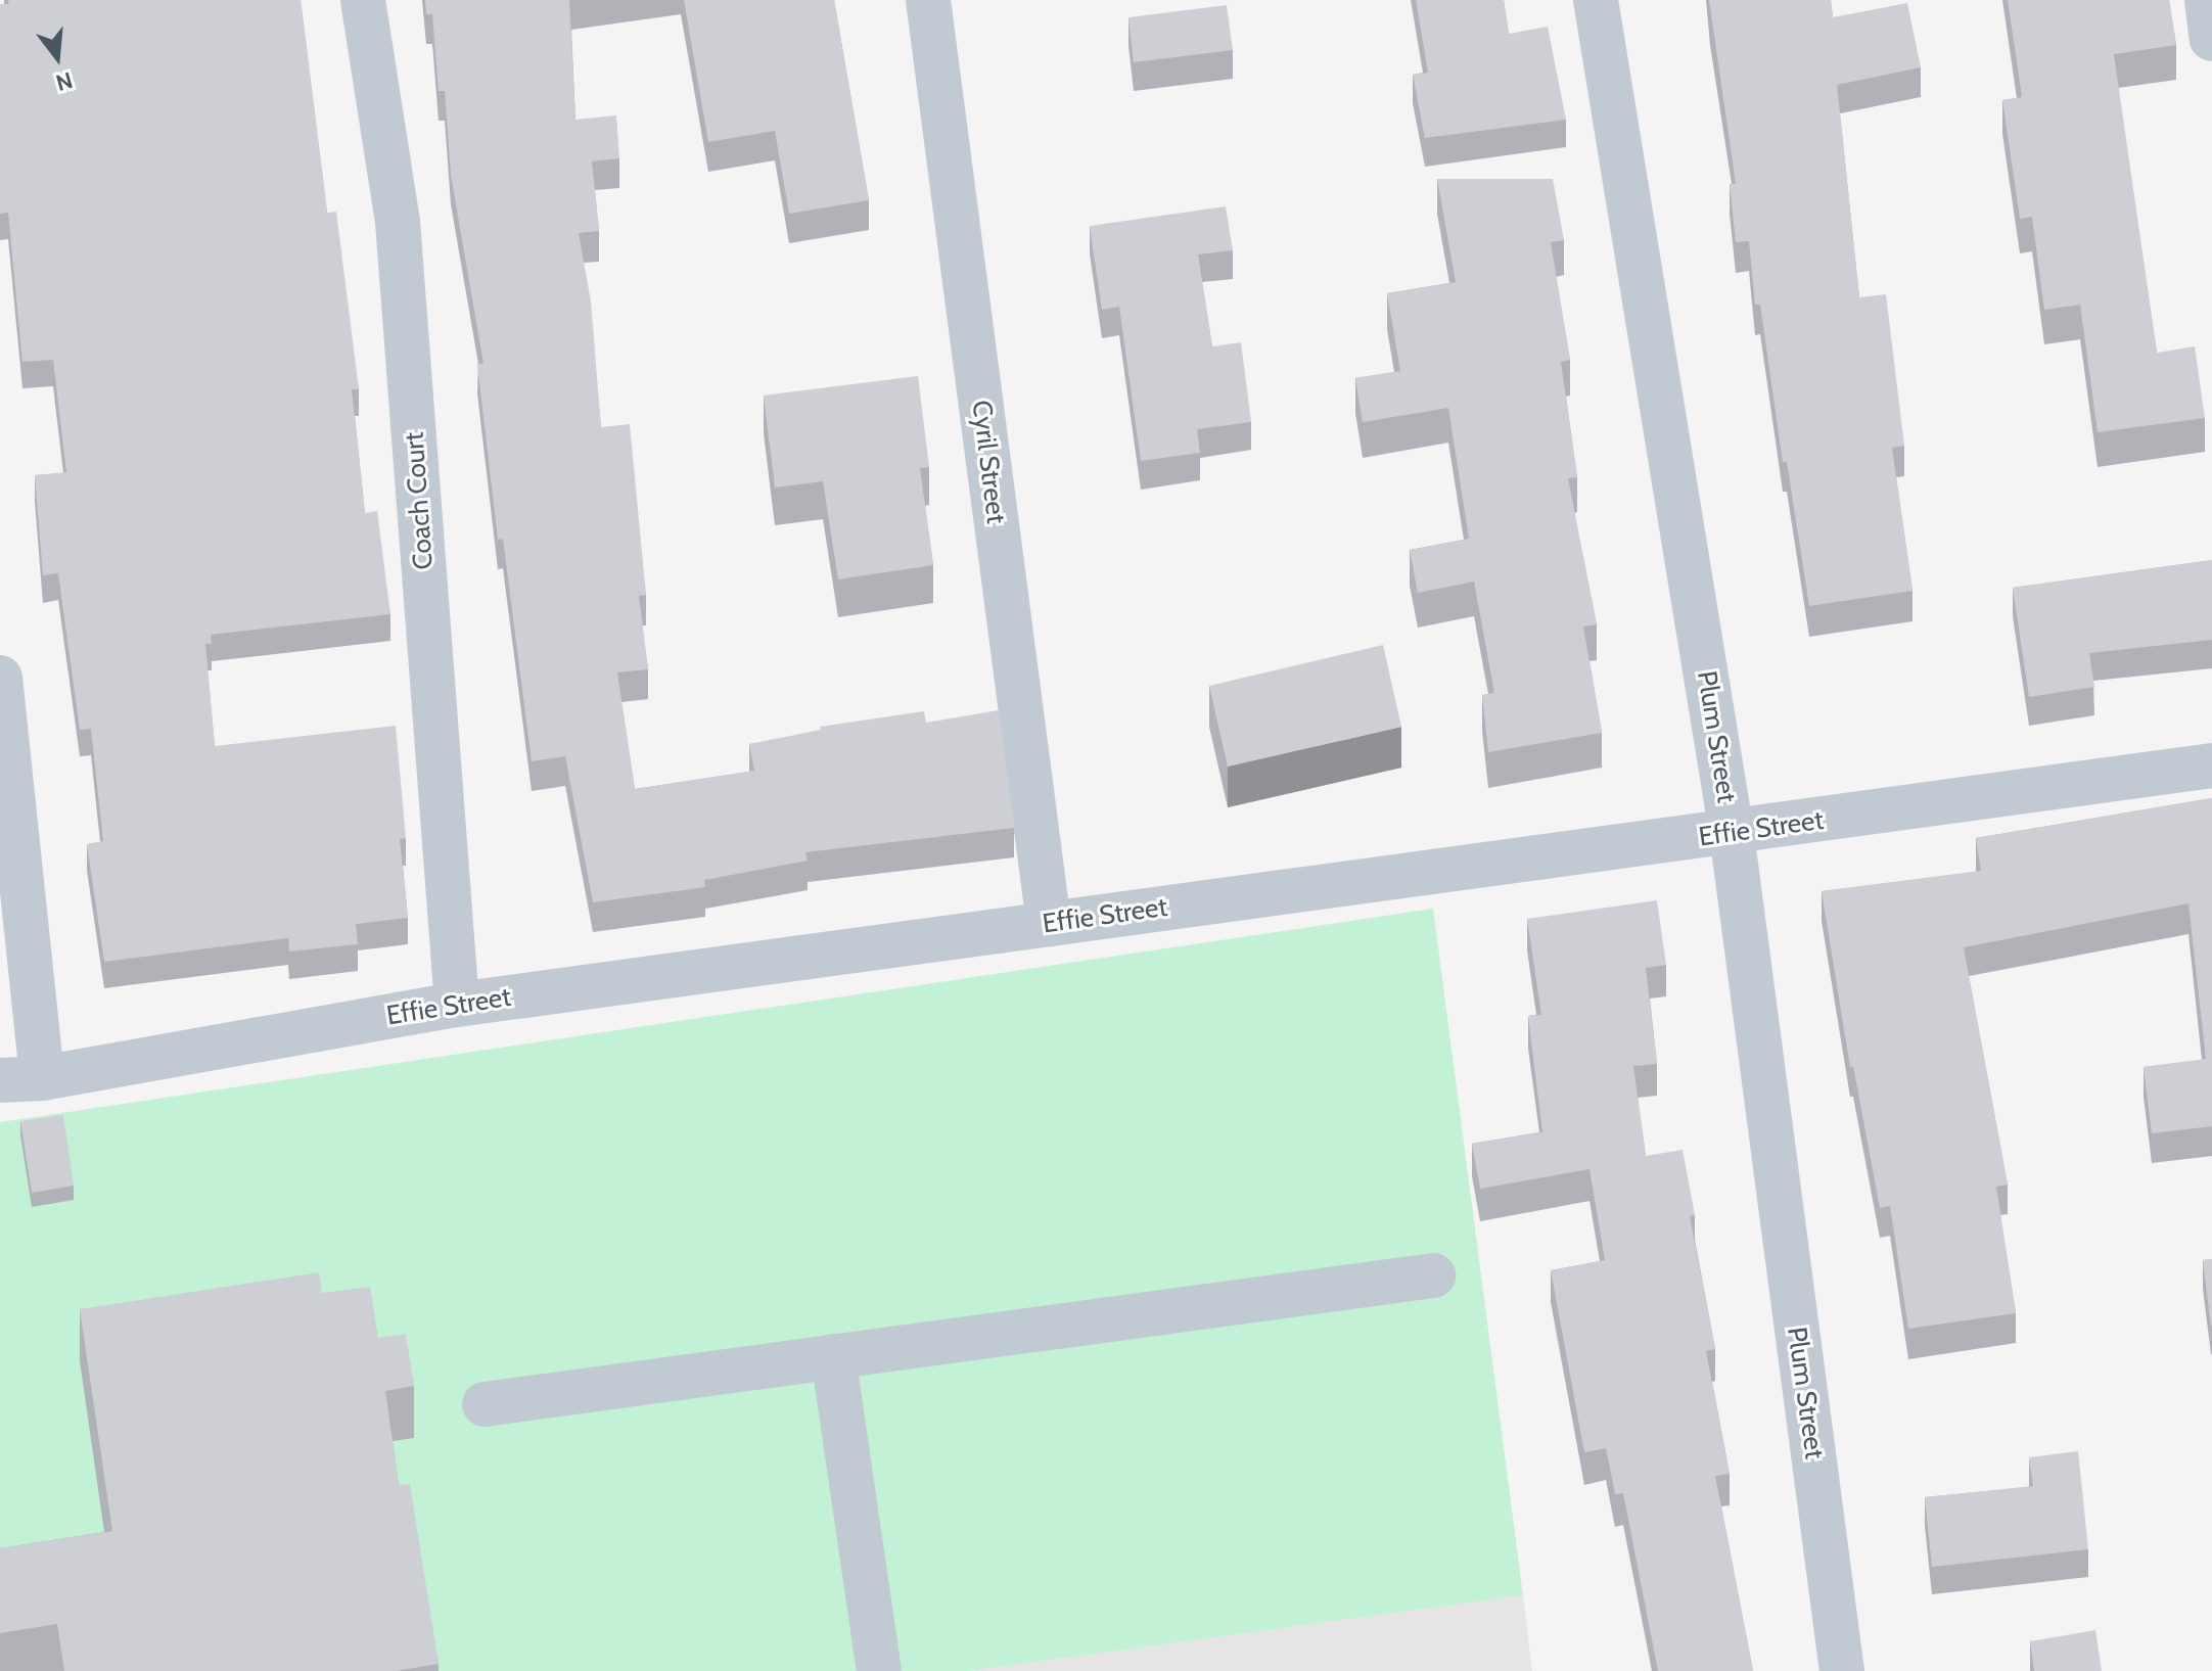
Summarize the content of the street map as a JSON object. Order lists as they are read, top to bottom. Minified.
{"streets":{"street":["Cyril Street","Coach Court","Plum Street","Effie Street"]},"crossings":[["Cyril Street","Effie Street"],["Coach Court","Effie Street"],["Plum Street","Effie Street"]],"north":"bottom"}
